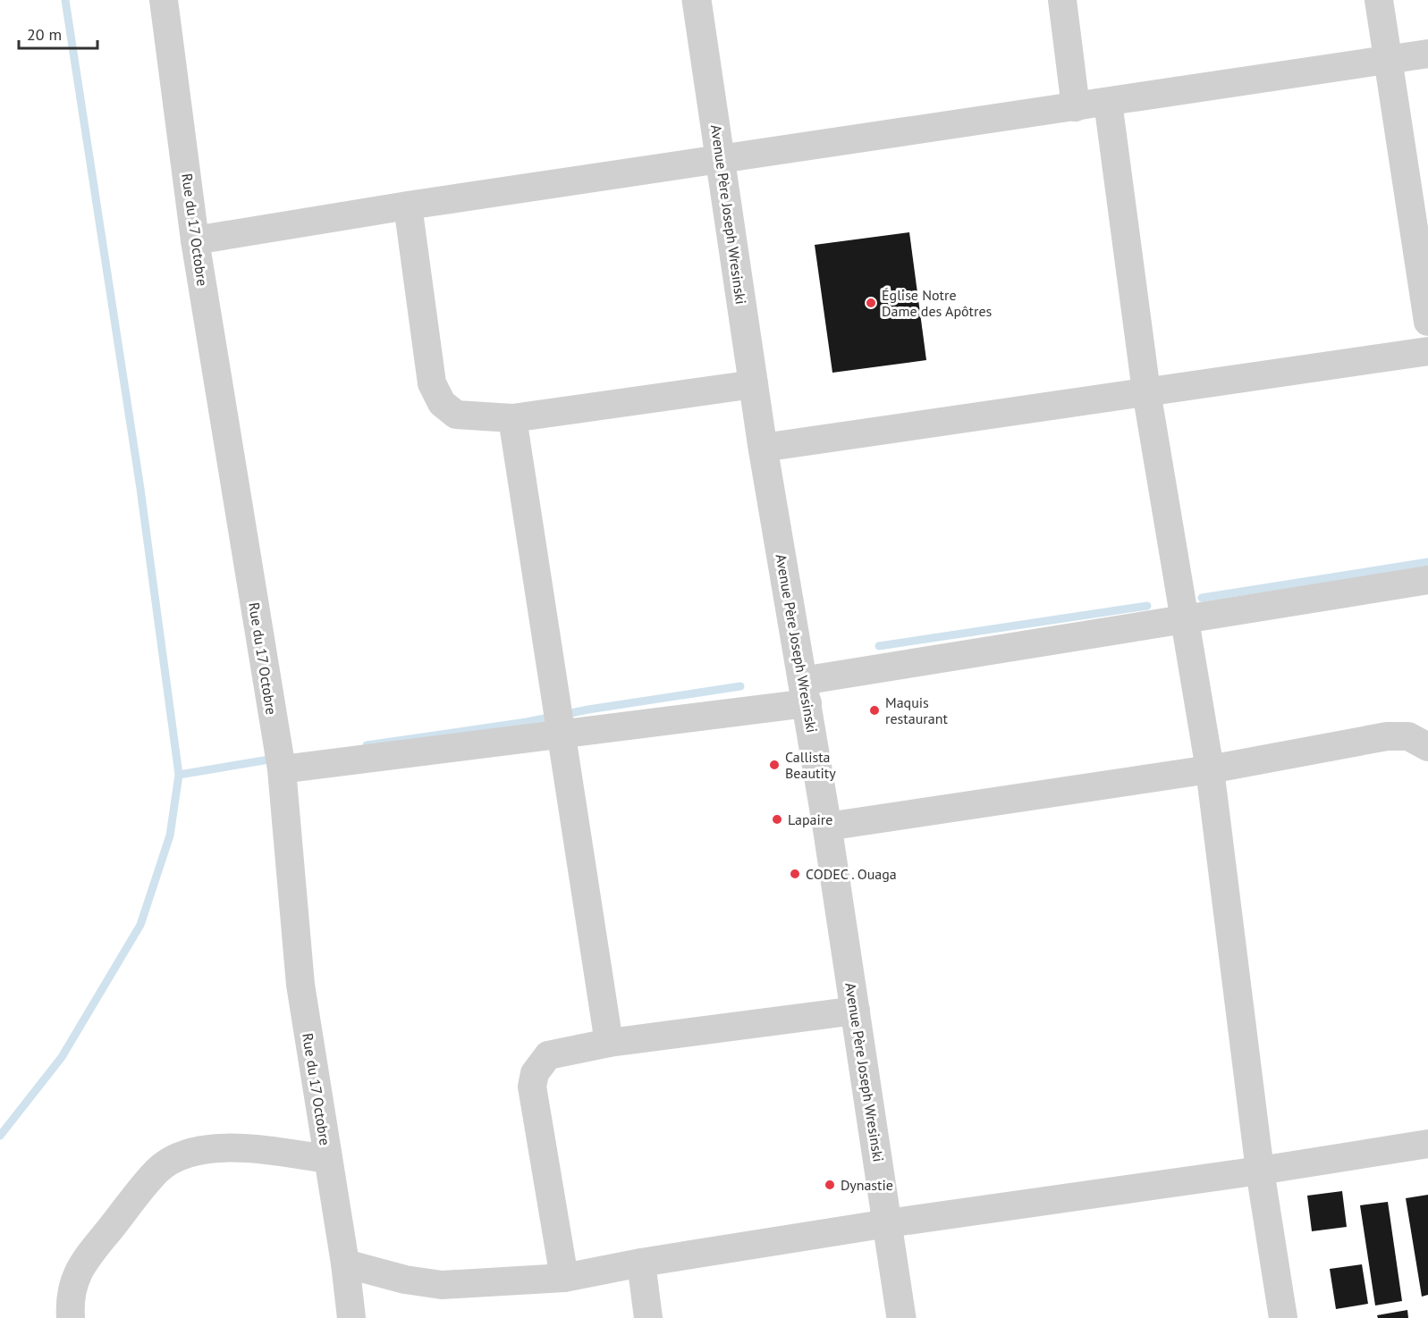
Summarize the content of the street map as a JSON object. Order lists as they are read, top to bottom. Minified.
{"streets":{"street":["Avenue Père Joseph Wresinski","Rue du 17 Octobre"]},"places":["Église Notre Dame des Apôtres","Maquis restaurant","Callista Beautity","Lapaire","CODEC . Ouaga","Dynastie"],"scale_bar":"20 m"}
